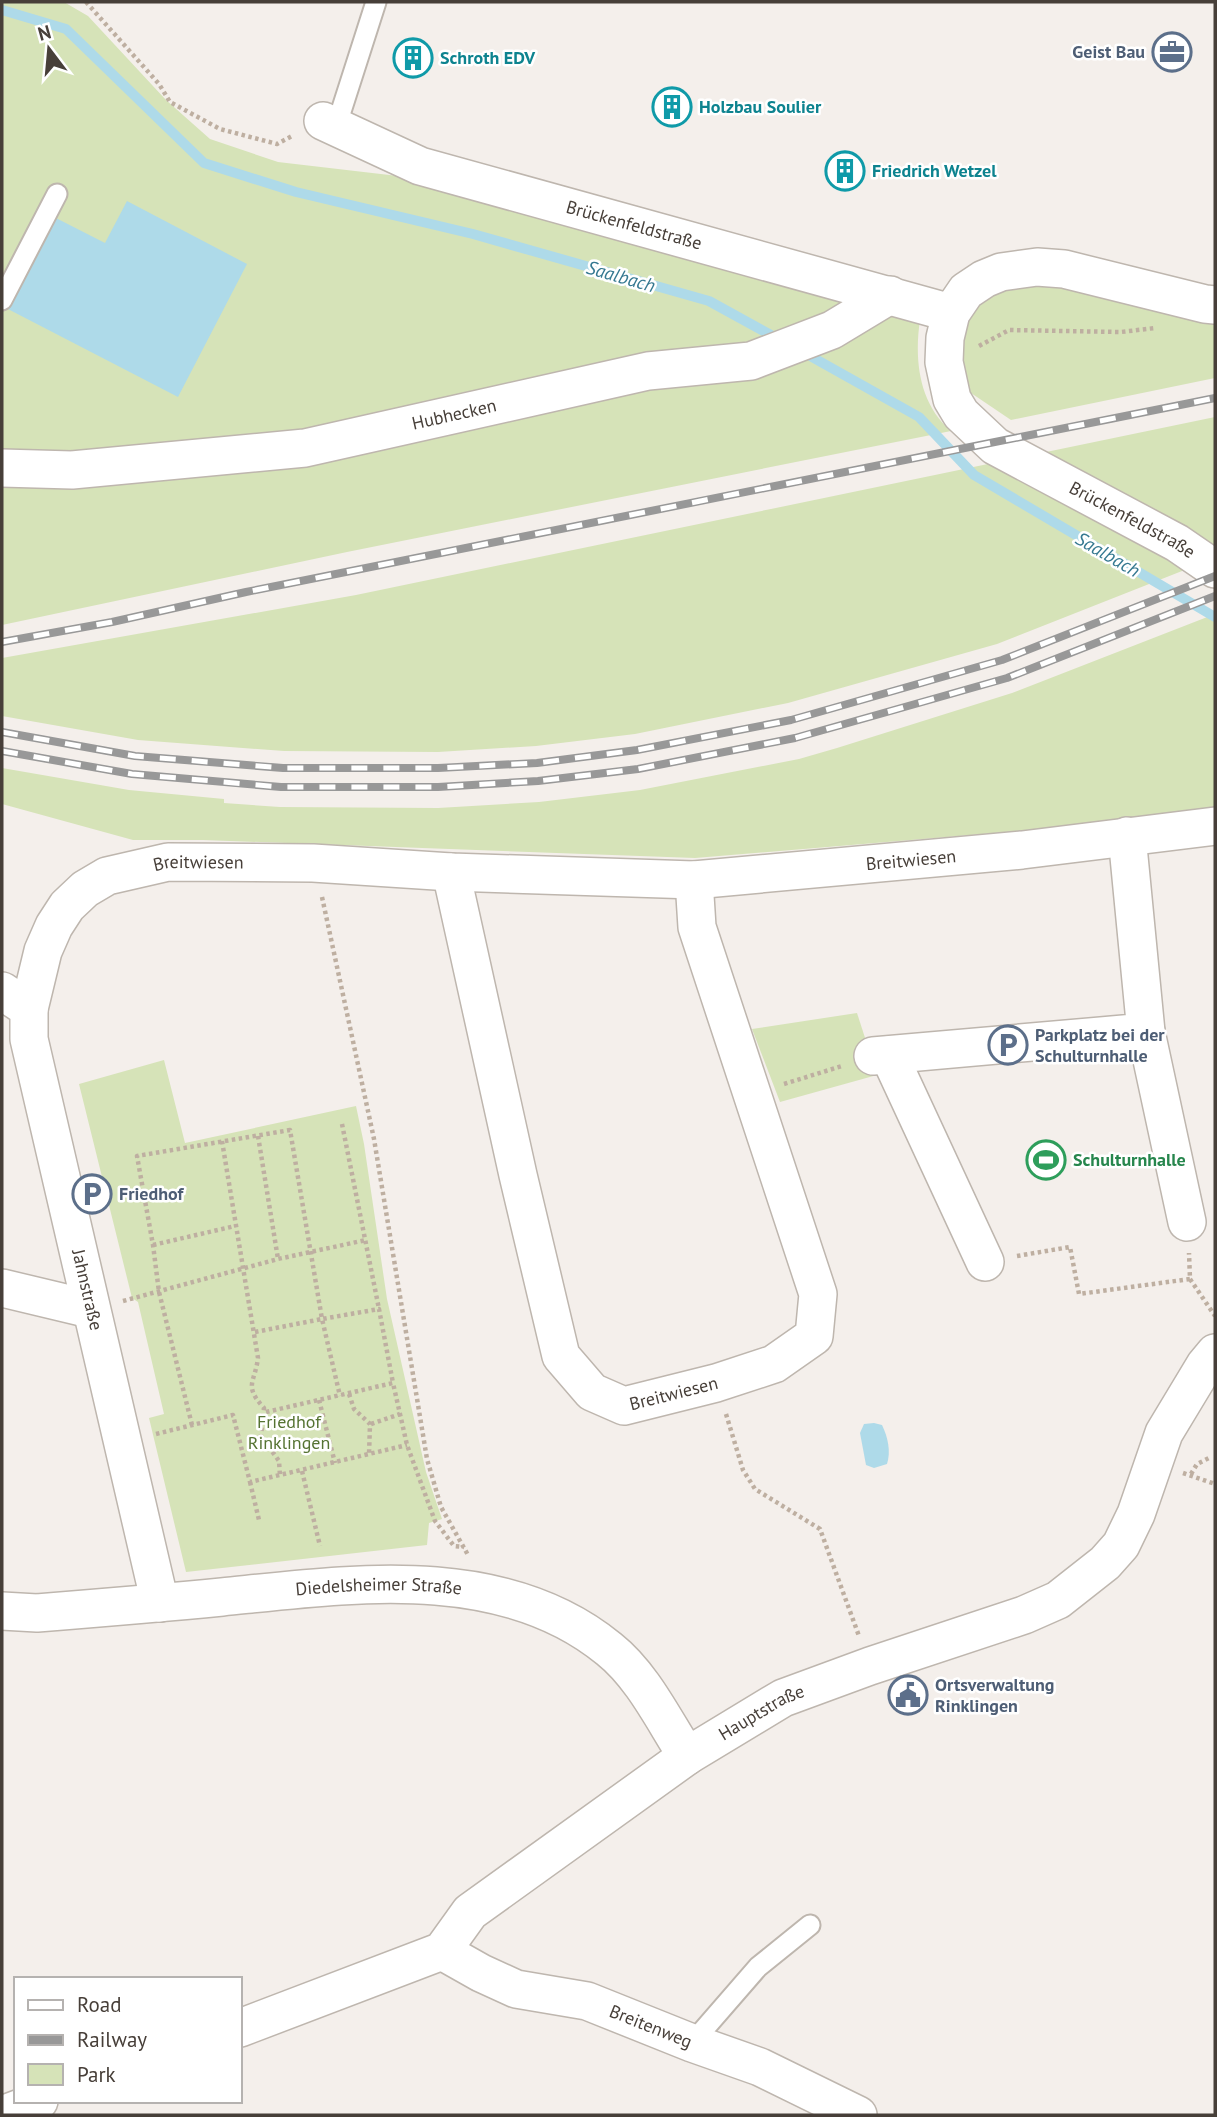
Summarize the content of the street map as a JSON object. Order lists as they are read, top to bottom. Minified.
{"streets":{"street":["Brückenfeldstraße","Hubhecken","Breitwiesen","Jahnstraße","Diedelsheimer Straße","Hauptstraße","Breitenweg"]},"crossings":[["Brückenfeldstraße","Hubhecken"],["Breitwiesen","Jahnstraße"],["Jahnstraße","Diedelsheimer Straße"],["Diedelsheimer Straße","Hauptstraße"],["Hauptstraße","Breitenweg"]],"water":["Saalbach"],"parks":["Friedhof Rinklingen"],"places":{"office":["Geist Bau"],"building":["Schroth EDV","Holzbau Soulier","Friedrich Wetzel"],"parking":["Parkplatz bei der Schulturnhalle","Friedhof"],"sports":["Schulturnhalle"],"public building":["Ortsverwaltung Rinklingen"]},"legend":["Road","Railway","Park"],"north":"top"}
